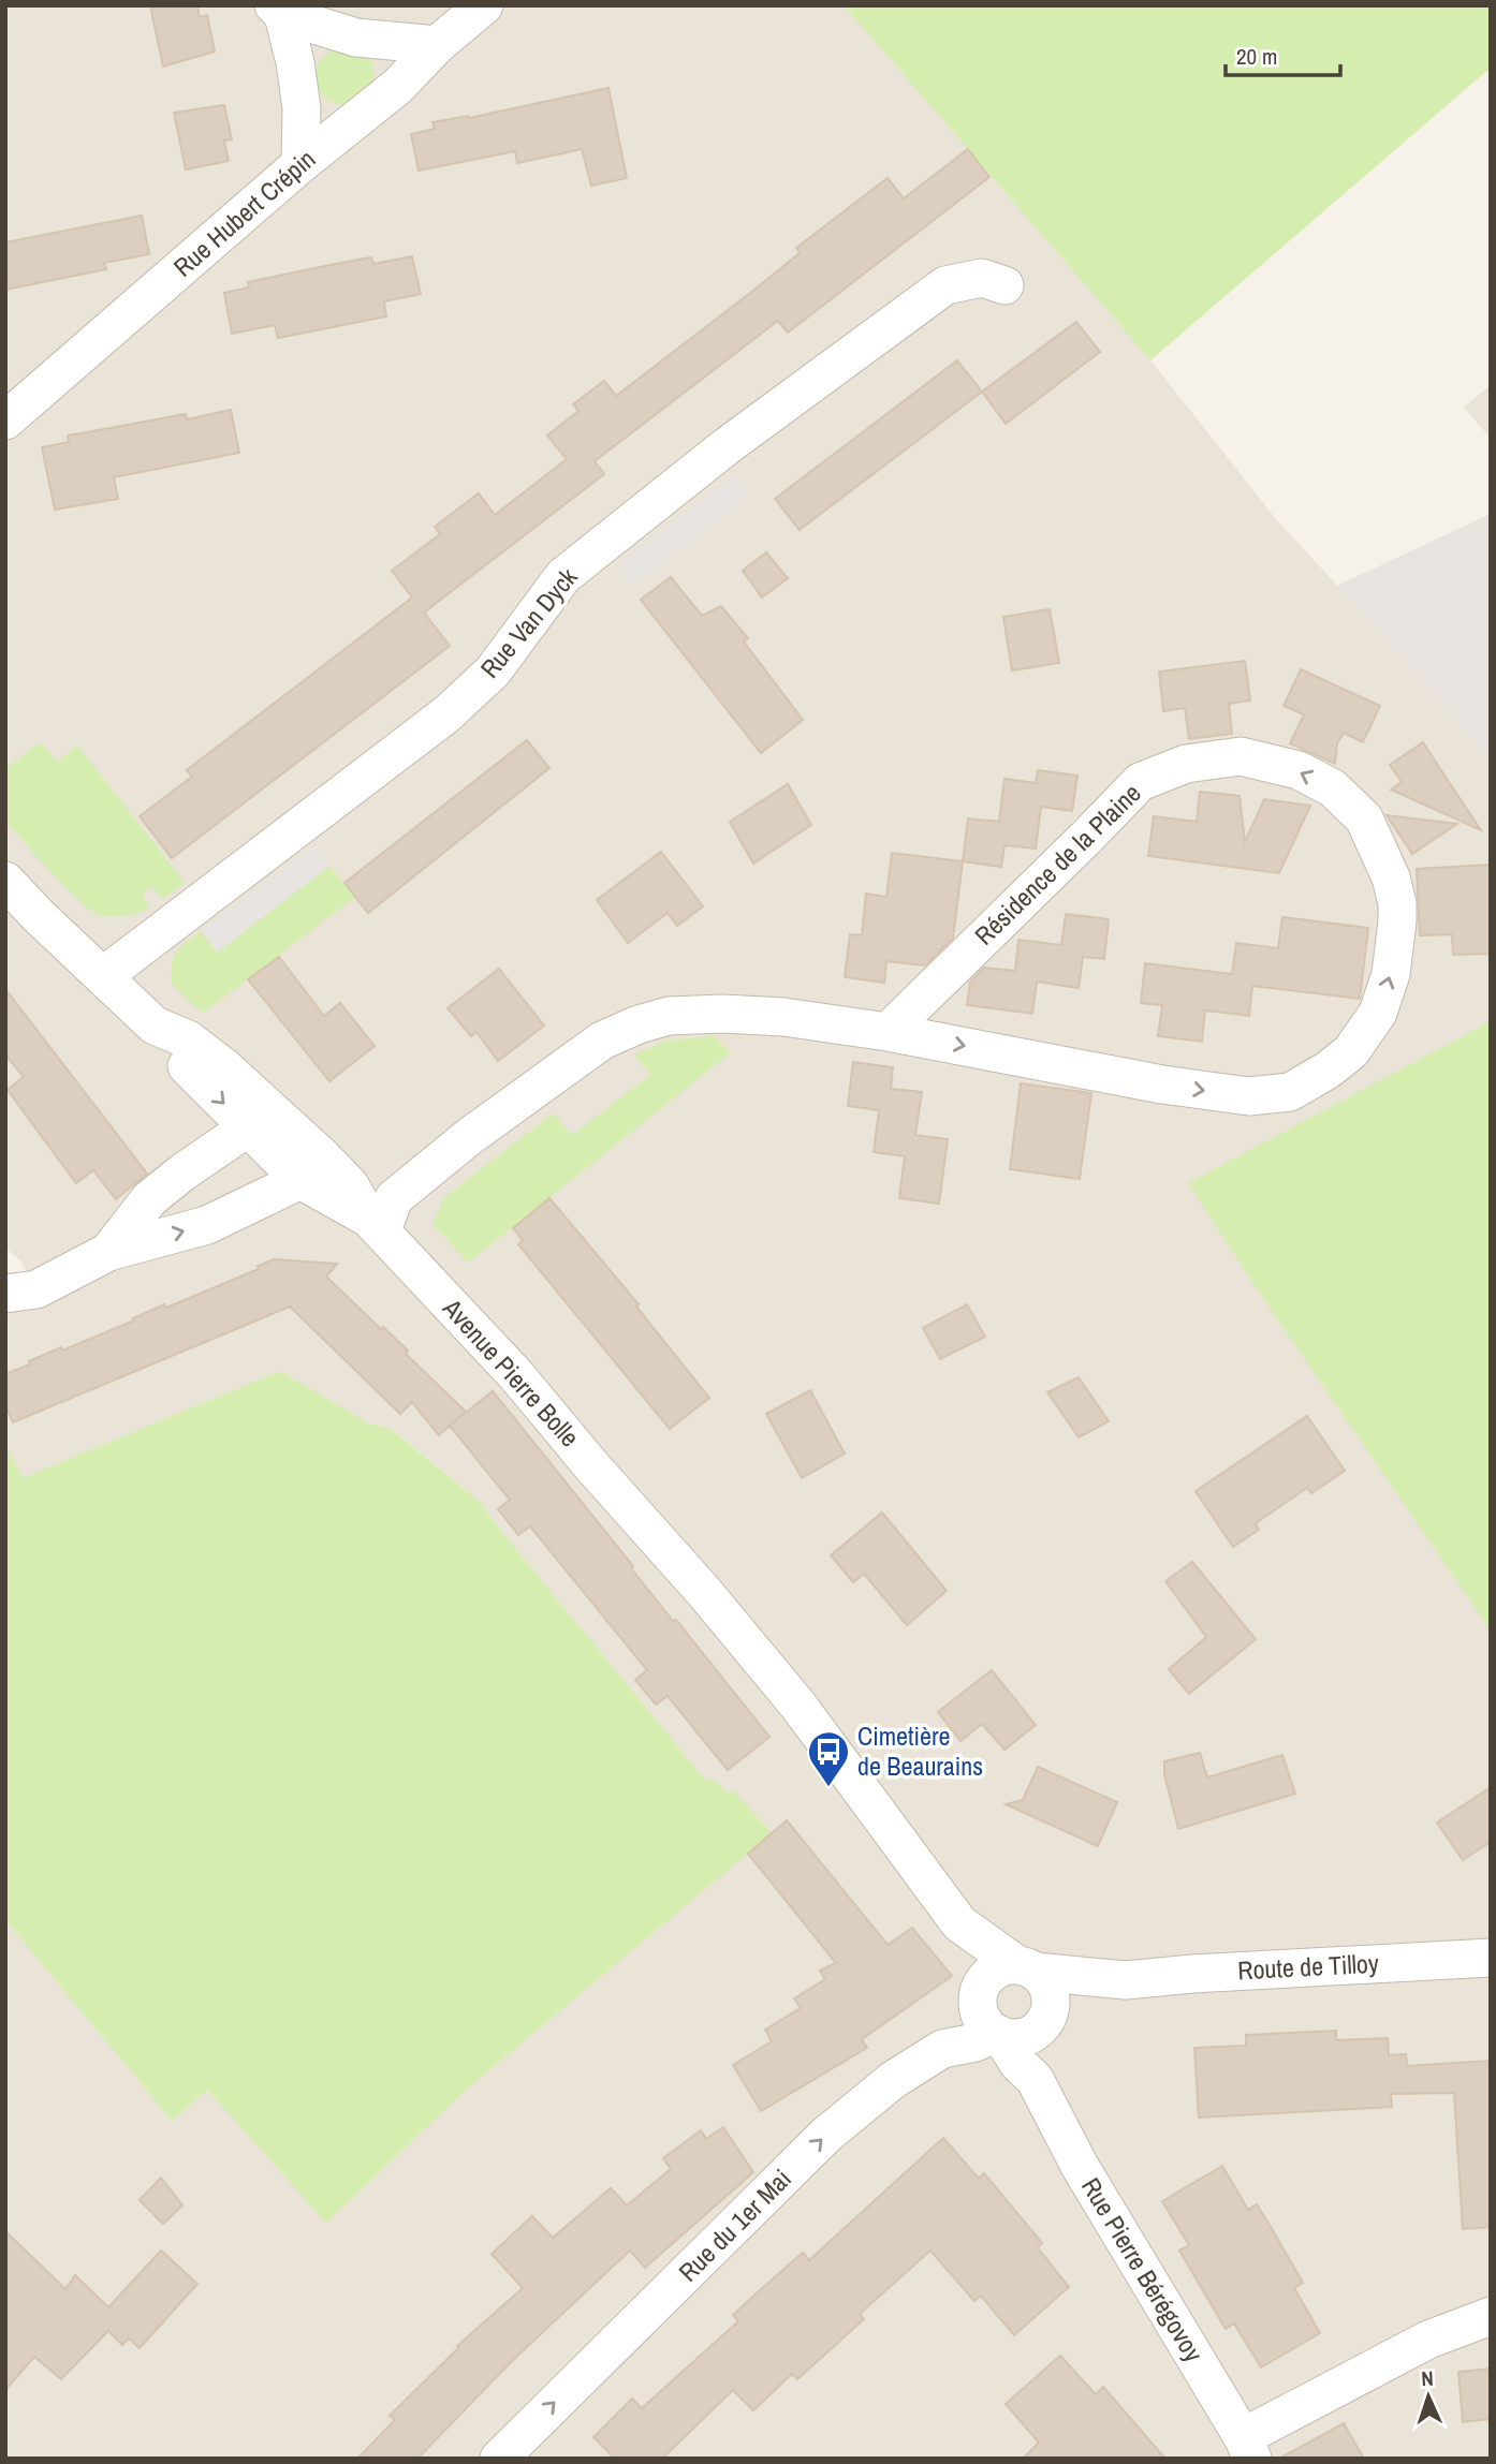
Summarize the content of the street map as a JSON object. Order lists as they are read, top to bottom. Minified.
{"streets":{"street":["Rue Hubert Crépin","Rue Van Dyck","Résidence de la Plaine","Avenue Pierre Bolle","Route de Tilloy","Rue du 1er Mai","Rue Pierre Bérégovoy"]},"crossings":[["Résidence de la Plaine","Avenue Pierre Bolle"],["Avenue Pierre Bolle","Route de Tilloy"],["Avenue Pierre Bolle","Rue du 1er Mai"],["Avenue Pierre Bolle","Rue Pierre Bérégovoy"],["Route de Tilloy","Rue du 1er Mai"],["Route de Tilloy","Rue Pierre Bérégovoy"],["Rue du 1er Mai","Rue Pierre Bérégovoy"]],"one_way":["Rue du 1er Mai"],"places":{"bus stop":["Cimetière de Beaurains"]},"scale_bar":"20 m","north":"top"}
